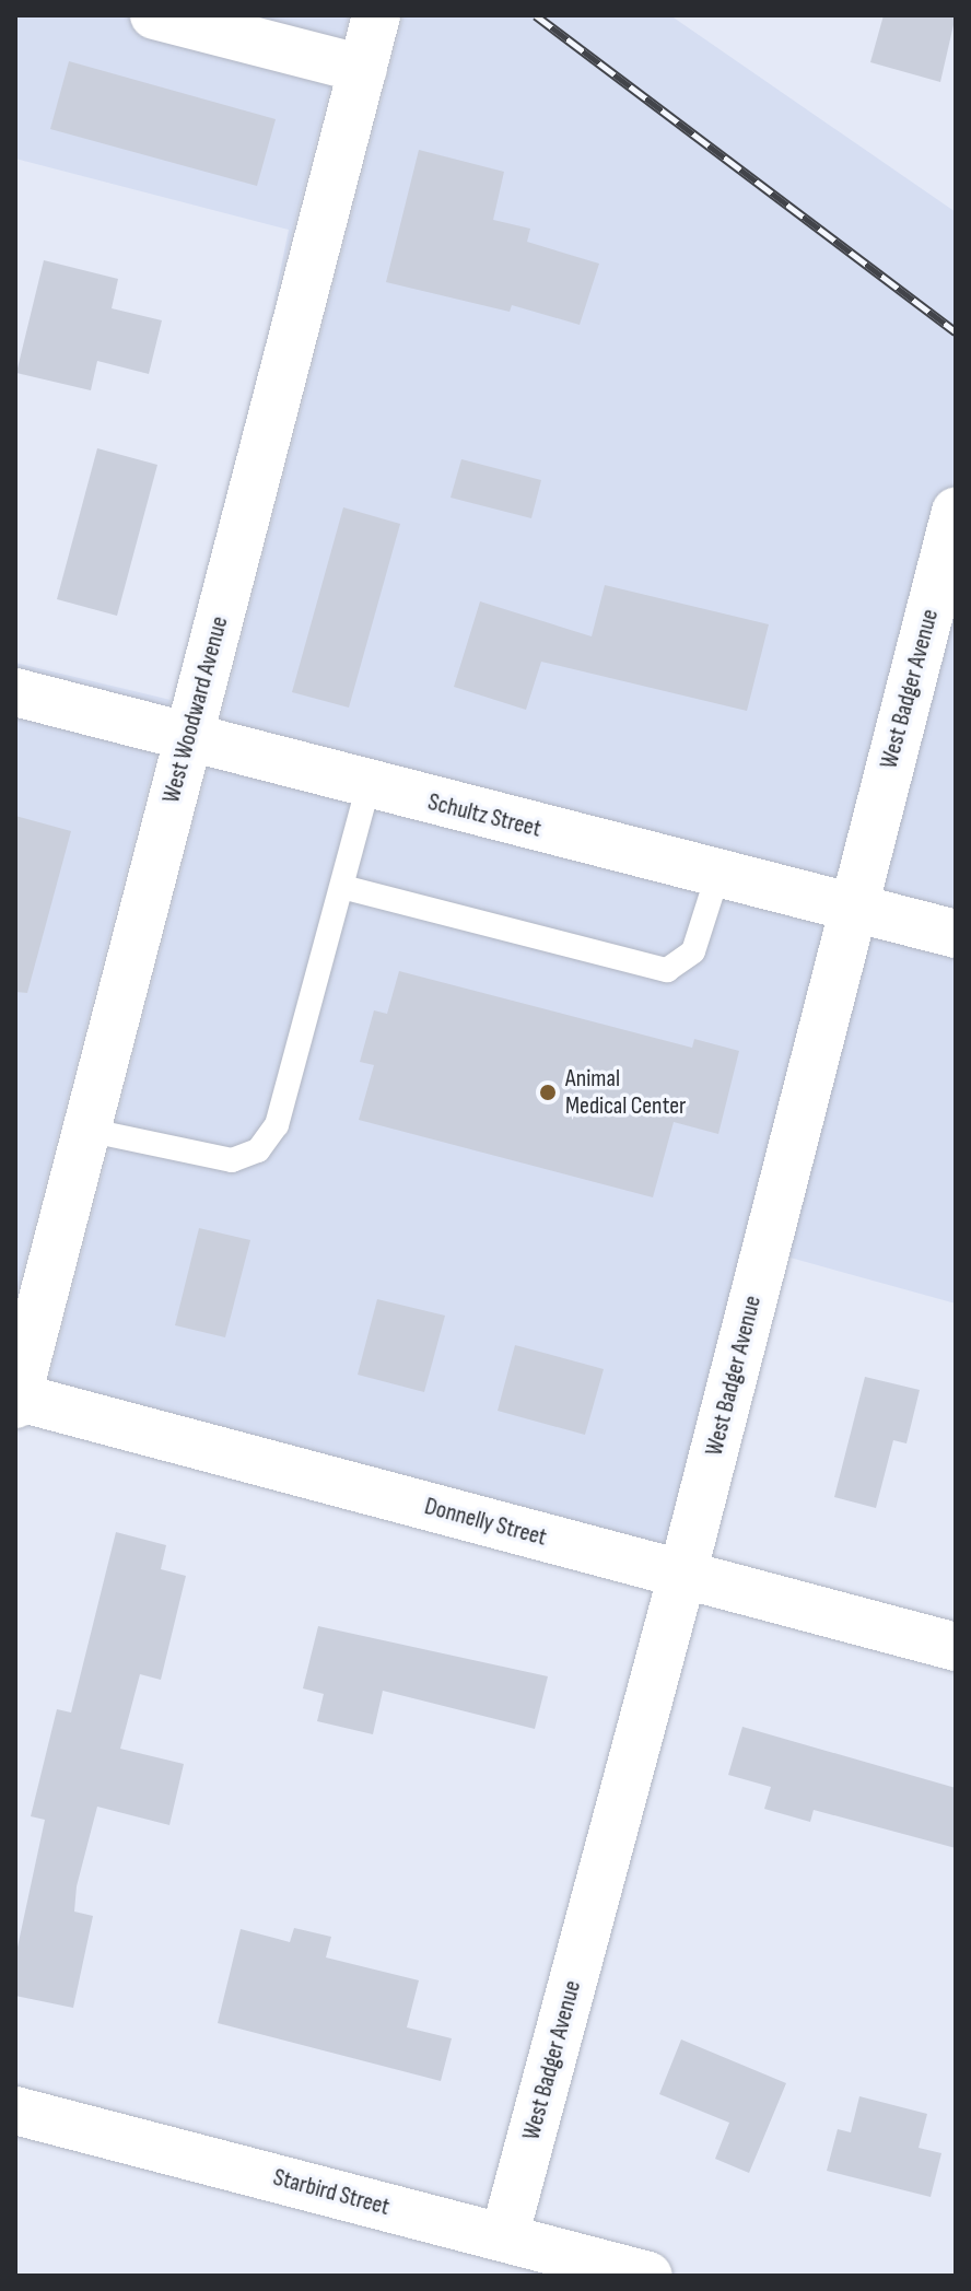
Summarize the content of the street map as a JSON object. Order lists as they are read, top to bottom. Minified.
{"streets":{"street":["West Badger Avenue","West Woodward Avenue","Schultz Street","Donnelly Street","Starbird Street"]},"crossings":[["West Badger Avenue","Schultz Street"],["West Badger Avenue","Donnelly Street"],["West Badger Avenue","Starbird Street"],["West Woodward Avenue","Schultz Street"],["West Woodward Avenue","Donnelly Street"]],"places":["Animal Medical Center"]}
